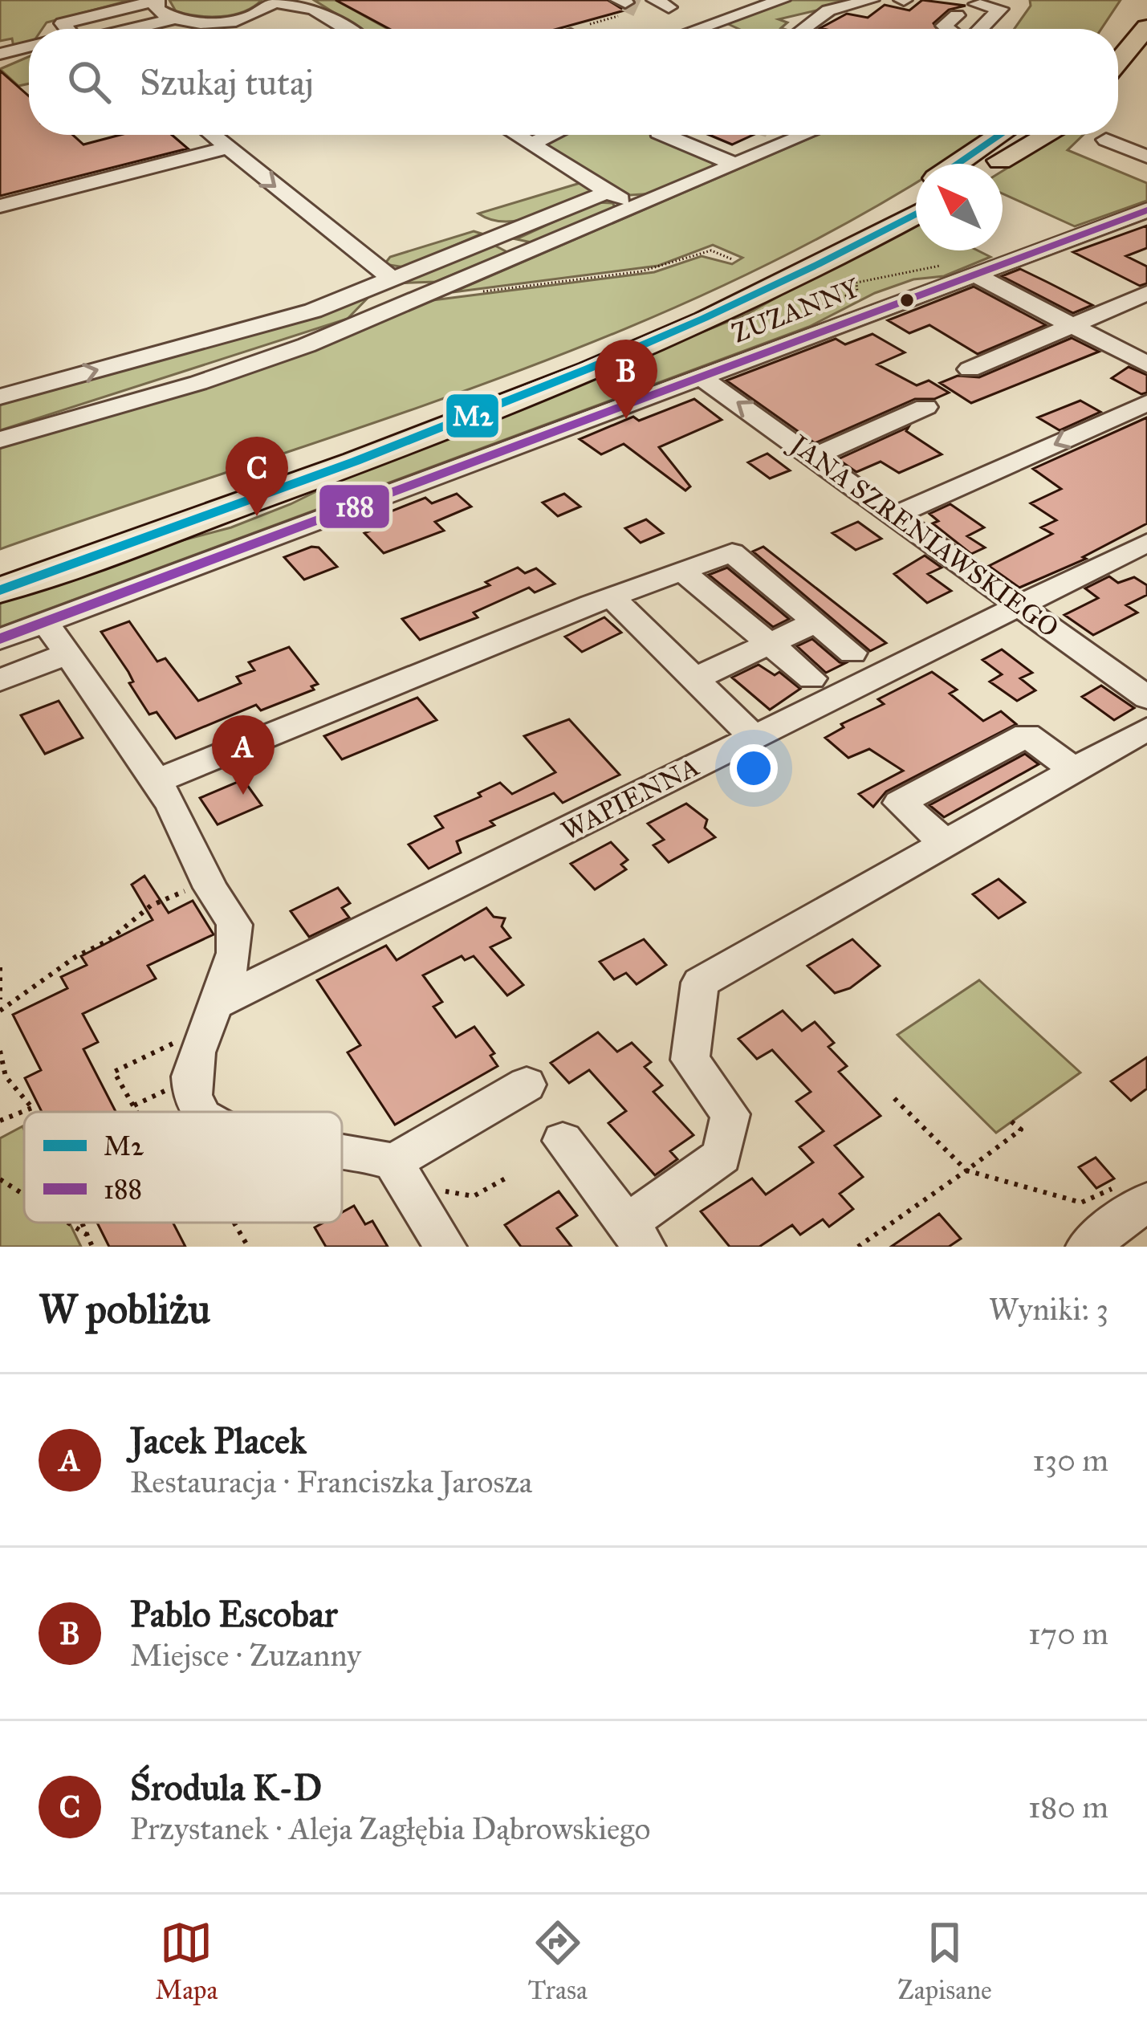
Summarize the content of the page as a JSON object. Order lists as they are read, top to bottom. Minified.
{"streets":{"street":["ZUZANNY","JANA SZRENIAWSKIEGO","WAPIENNA"]},"crossings":[["ZUZANNY","JANA SZRENIAWSKIEGO"],["JANA SZRENIAWSKIEGO","WAPIENNA"]],"lines":["transit line M2","transit line 188"],"legend":["M2","188"],"north":"top left","page":{"search":"Szukaj tutaj","pins":["B","C","A"],"heading":["W pobliżu","Wyniki: 3"],"list":[{"mark":"A","name":"Jacek Placek","note":"Restauracja · Franciszka Jarosza","value":"130 m"},{"mark":"B","name":"Pablo Escobar","note":"Miejsce · Zuzanny","value":"170 m"},{"mark":"C","name":"Środula K-D","note":"Przystanek · Aleja Zagłębia Dąbrowskiego","value":"180 m"}],"nav":["Mapa","Trasa","Zapisane"]}}
